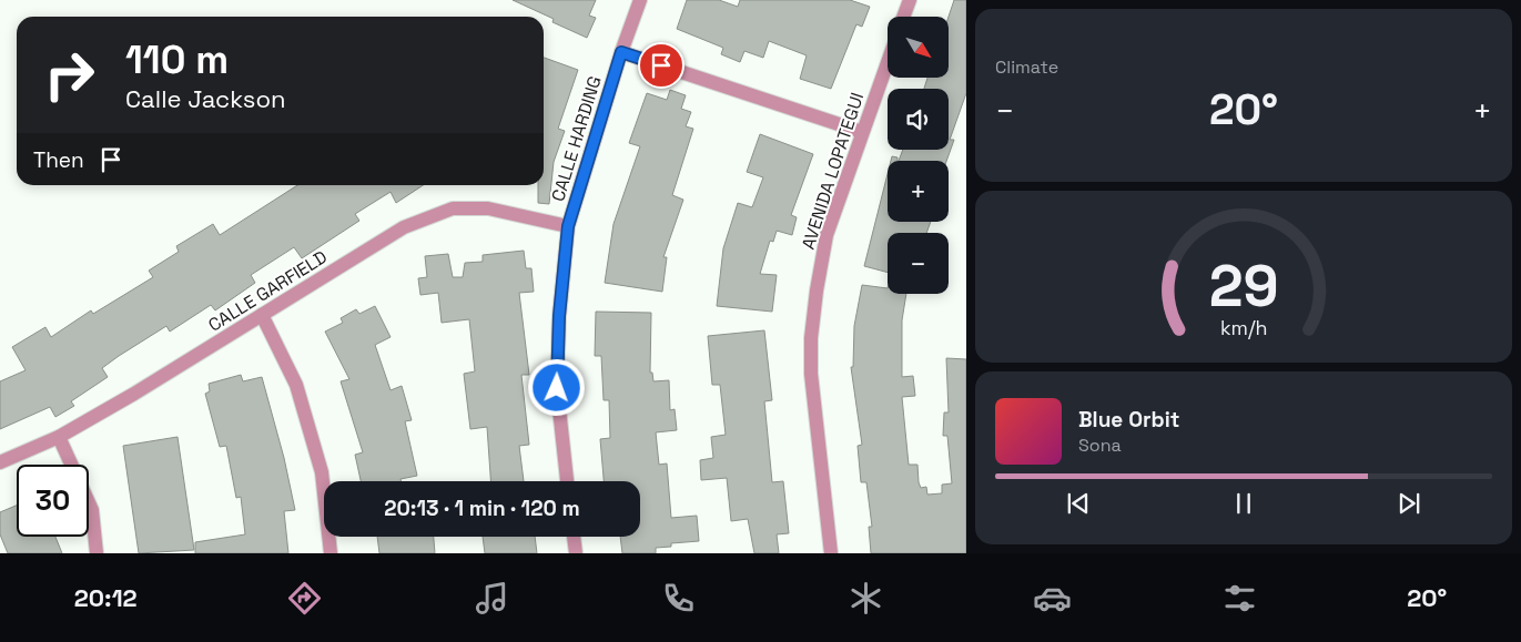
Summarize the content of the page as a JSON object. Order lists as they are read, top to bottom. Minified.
{"streets":{"street":["CALLE HARDING","AVENIDA LOPATEGUI","CALLE GARFIELD"]},"crossings":[["CALLE HARDING","CALLE GARFIELD"]],"north":"bottom right","page":{"tile":"Climate","map_buttons":["+","−"],"turn":["110 m","Calle Jackson"],"heat":["−","20°","+"],"then":"Then","song":["Blue Orbit","Sona"],"limit":"30","trip":"20:13 · 1 min · 120 m","tabs":["20:12","20°"],"gauge":["29","km/h"]}}
